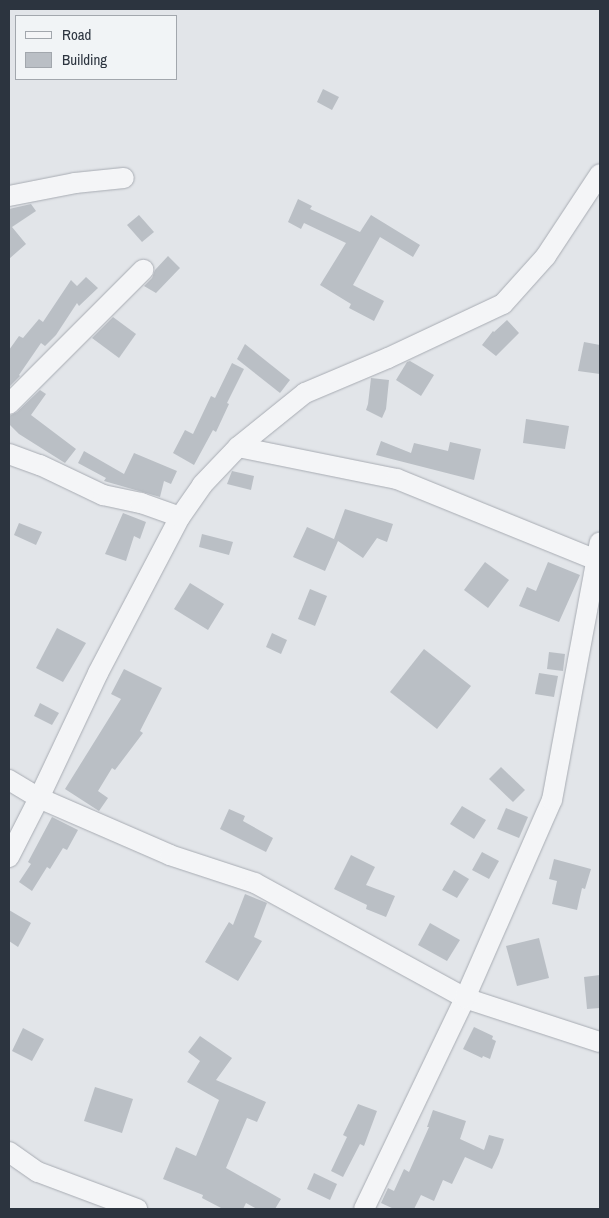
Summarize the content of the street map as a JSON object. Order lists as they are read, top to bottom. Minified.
{"legend":["Road","Building"]}
